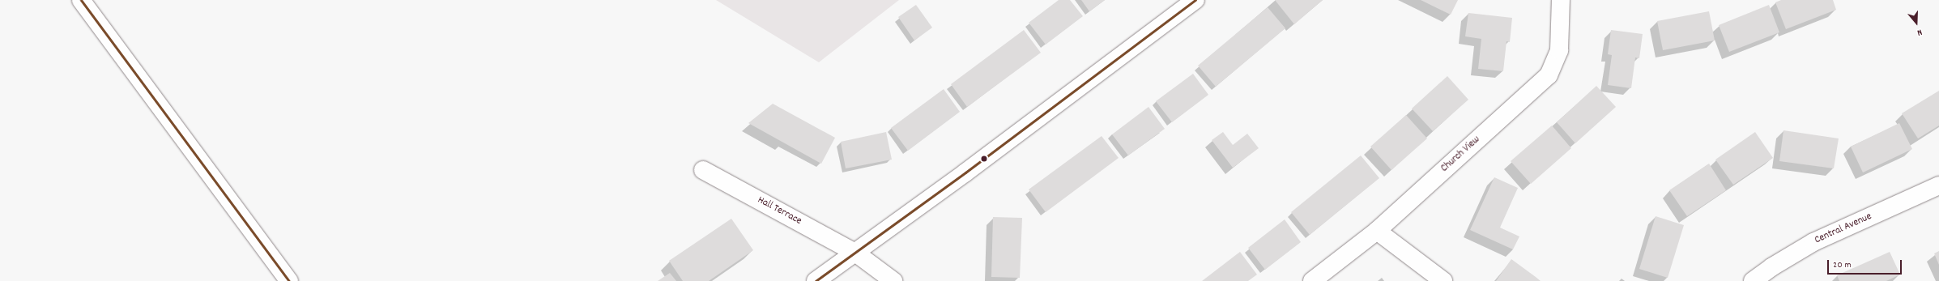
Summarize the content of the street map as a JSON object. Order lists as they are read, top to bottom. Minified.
{"streets":{"street":["Church View","Hall Terrace","Central Avenue"]},"scale_bar":"20 m","north":"bottom"}
